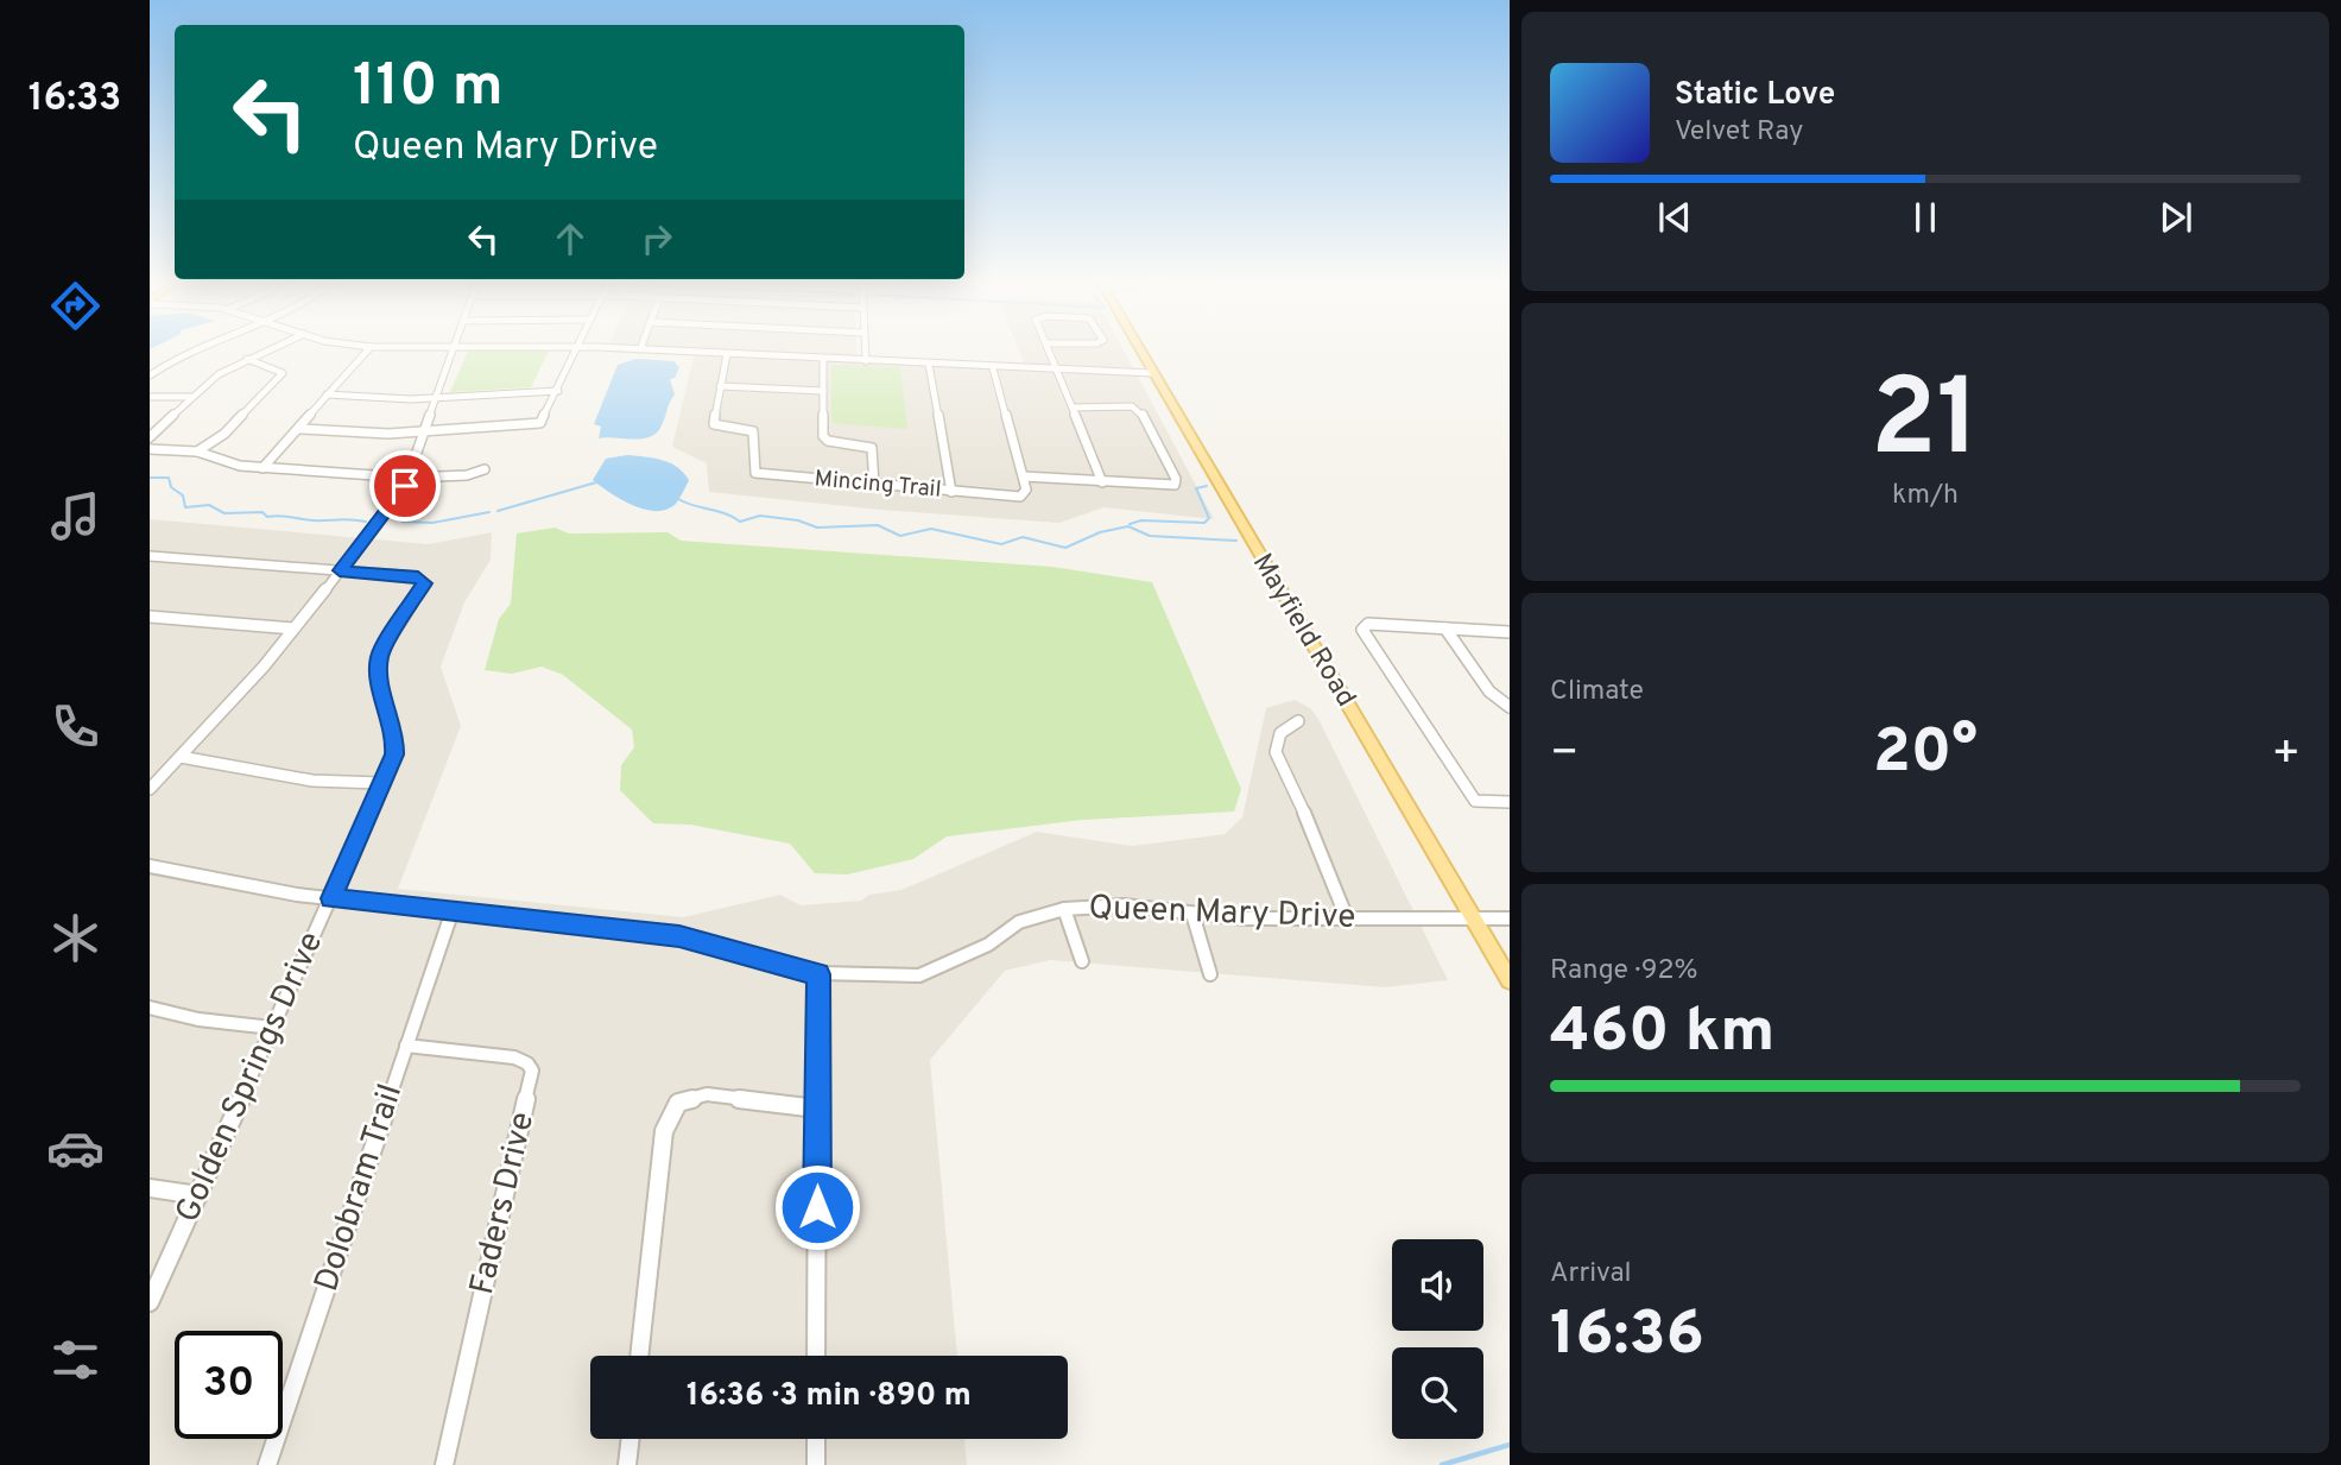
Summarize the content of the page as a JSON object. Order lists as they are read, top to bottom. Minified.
{"streets":{"main road":["Mayfield Road"],"street":["Mincing Trail","Queen Mary Drive","Golden Springs Drive","Dolobram Trail","Faders Drive"]},"crossings":[["Mayfield Road","Queen Mary Drive"],["Queen Mary Drive","Golden Springs Drive"],["Queen Mary Drive","Dolobram Trail"],["Dolobram Trail","Faders Drive"]],"page":{"tabs":"16:33","turn":["110 m","Queen Mary Drive"],"song":["Static Love","Velvet Ray"],"tile":[["21","km/h"],"Climate",["Range · 92%","460 km"],["Arrival","16:36"]],"heat":["−","20°","+"],"limit":"30","trip":"16:36 · 3 min · 890 m"}}
